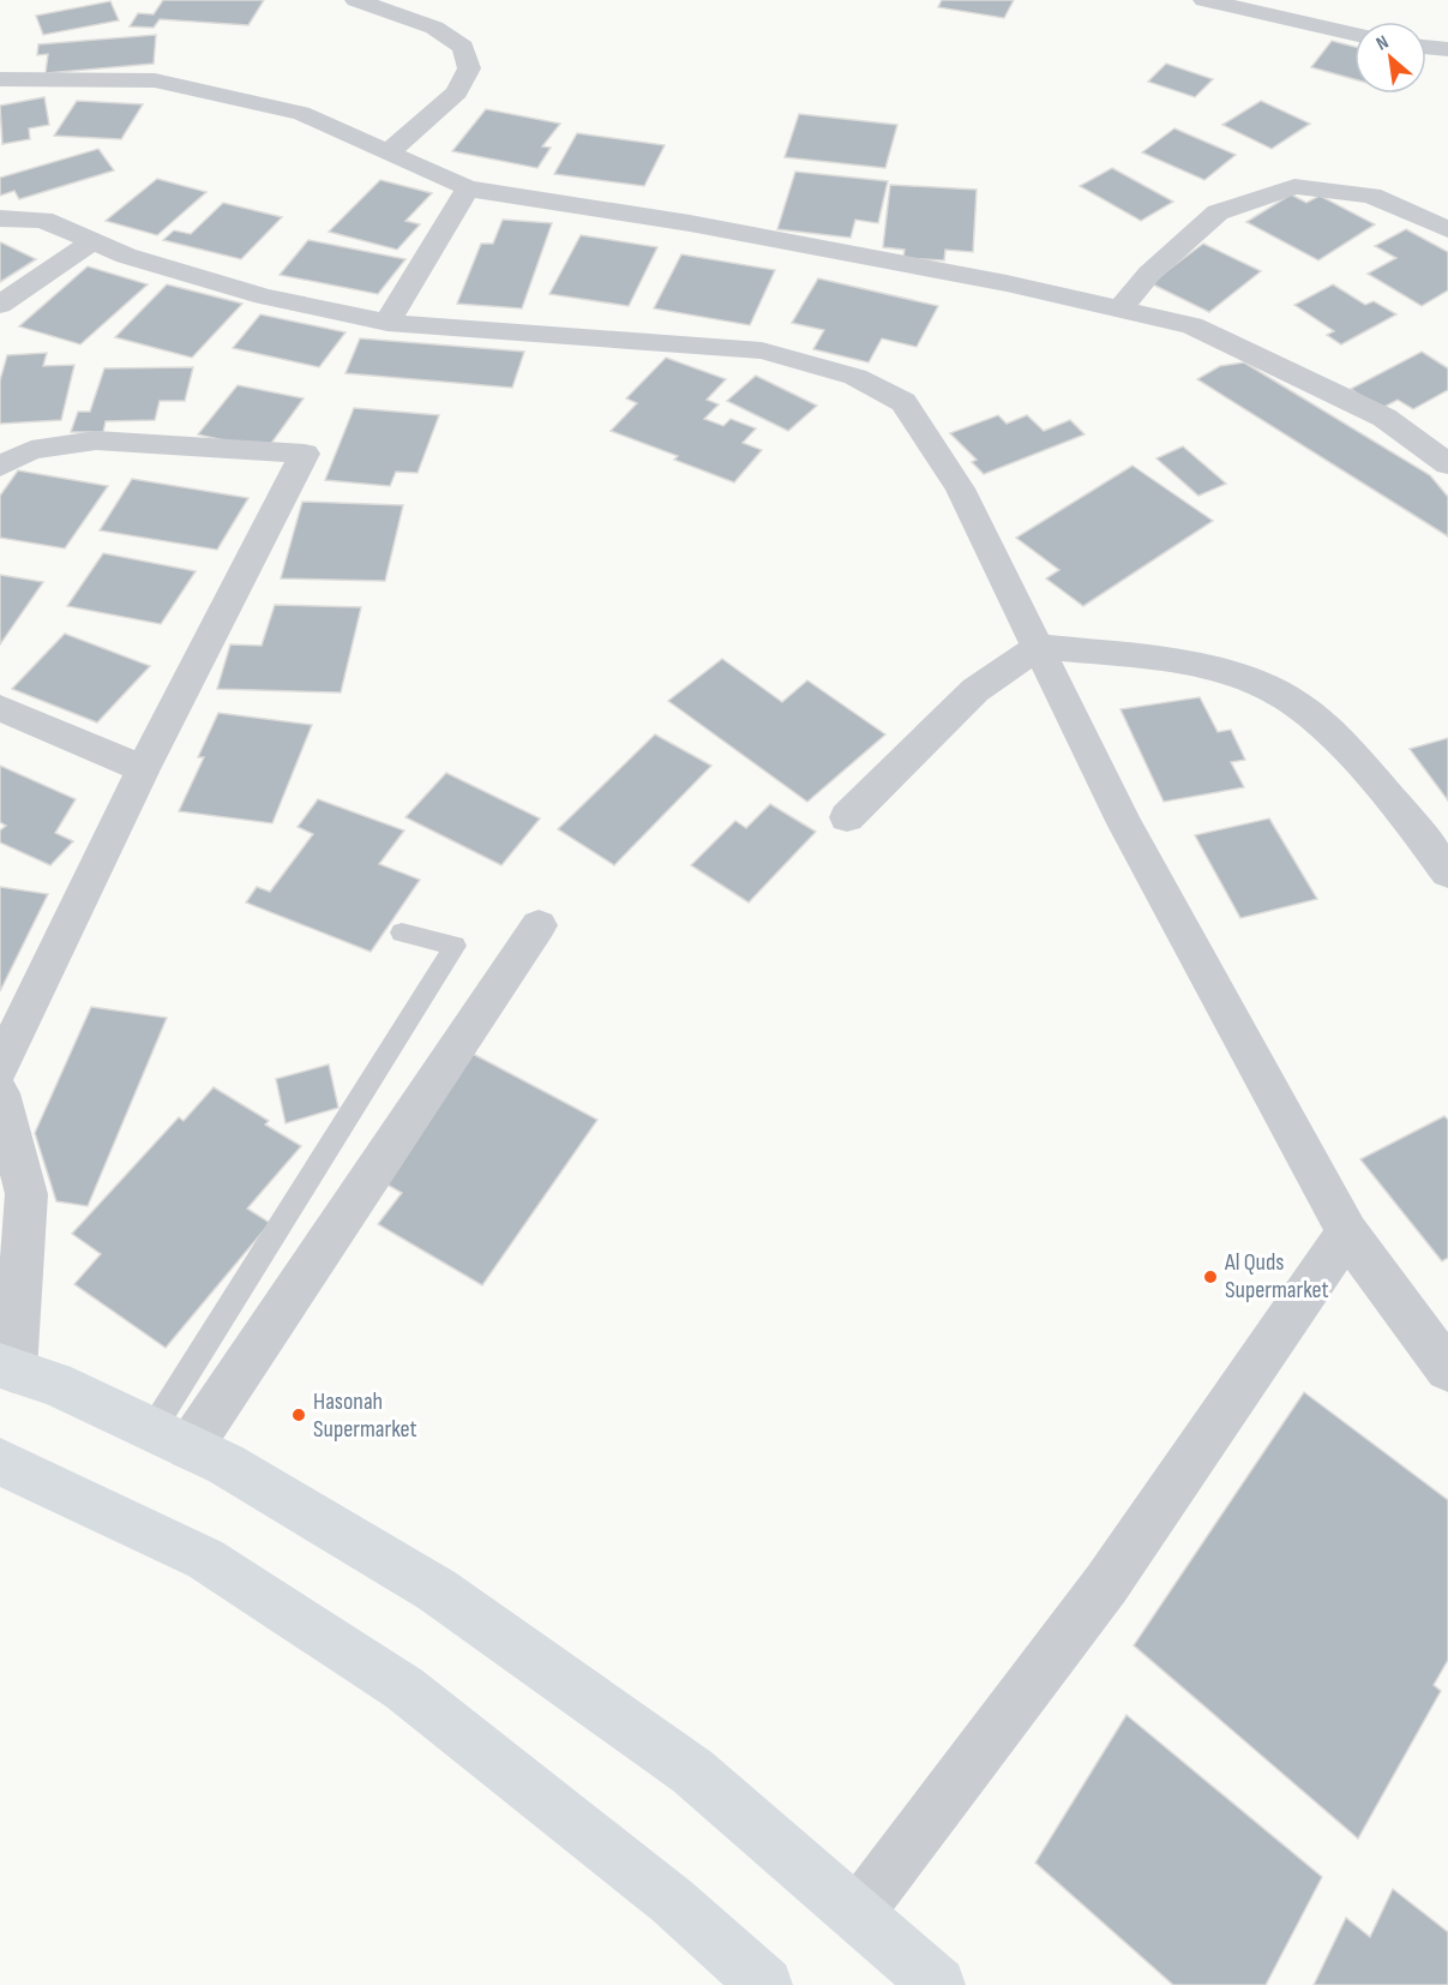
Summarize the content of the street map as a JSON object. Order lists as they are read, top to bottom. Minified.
{"places":["Al Quds Supermarket","Hasonah Supermarket"],"north":"top left"}
